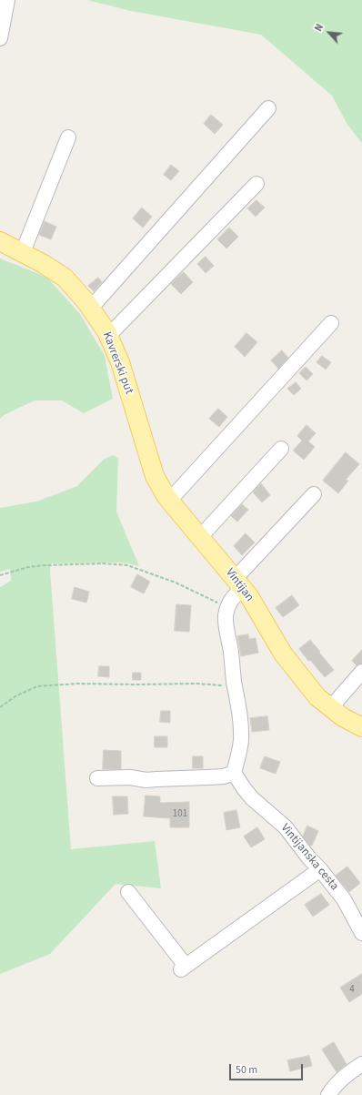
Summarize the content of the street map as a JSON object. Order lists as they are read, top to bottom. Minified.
{"streets":{"main road":["Kavrerski put","Vintijan"],"street":["Vintijanska cesta"]},"crossings":[["Kavrerski put","Vintijan"]],"house_numbers":["101","4"],"scale_bar":"50 m","north":"top left"}
